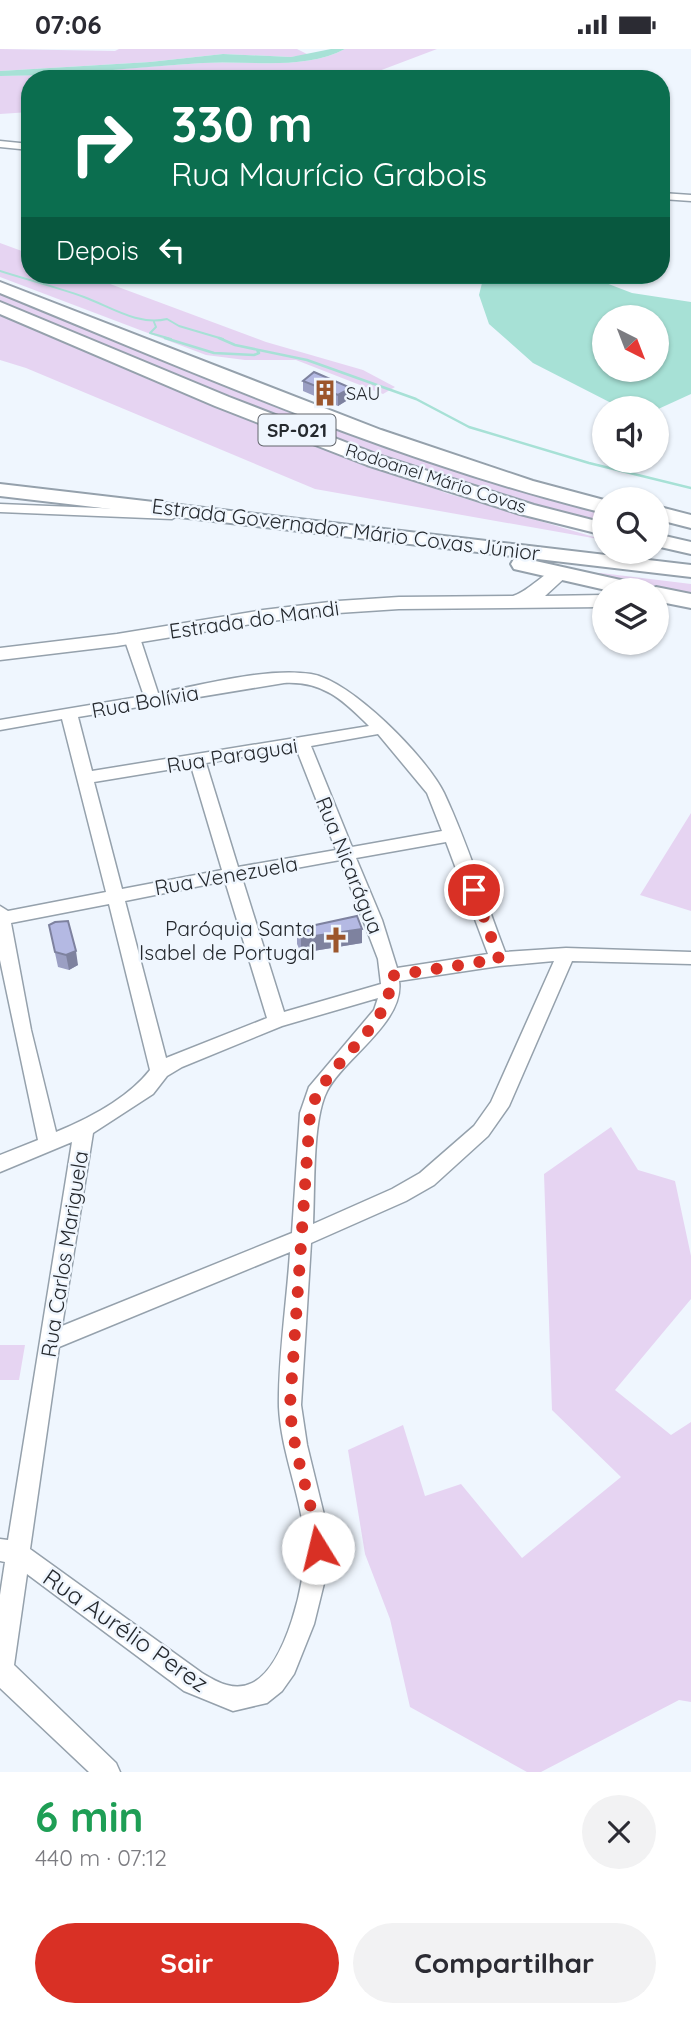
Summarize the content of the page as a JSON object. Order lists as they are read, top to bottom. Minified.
{"streets":{"highway":["SP-021","Rodoanel Mário Covas","Estrada Governador Mário Covas Júnior"],"main road":["Estrada do Mandi"],"street":["Rua Bolívia","Rua Paraguai","Rua Nicarágua","Rua Venezuela","Rua Carlos Mariguela","Rua Aurélio Perez"]},"crossings":[["Estrada Governador Mário Covas Júnior","Estrada do Mandi"],["Rua Bolívia","Rua Paraguai"],["Rua Bolívia","Rua Venezuela"],["Rua Bolívia","Rua Carlos Mariguela"],["Rua Paraguai","Rua Nicarágua"],["Rua Nicarágua","Rua Venezuela"],["Rua Nicarágua","Rua Carlos Mariguela"],["Rua Nicarágua","Rua Aurélio Perez"],["Rua Carlos Mariguela","Rua Aurélio Perez"]],"places":{"building":["SAU"],"church":["Paróquia Santa Isabel de Portugal"]},"north":"bottom right","page":{"status":"07:06","turn":["330 m","Rua Maurício Grabois"],"then":"Depois","heading":["6 min","440 m · 07:12"],"buttons":["Sair","Compartilhar"]}}
